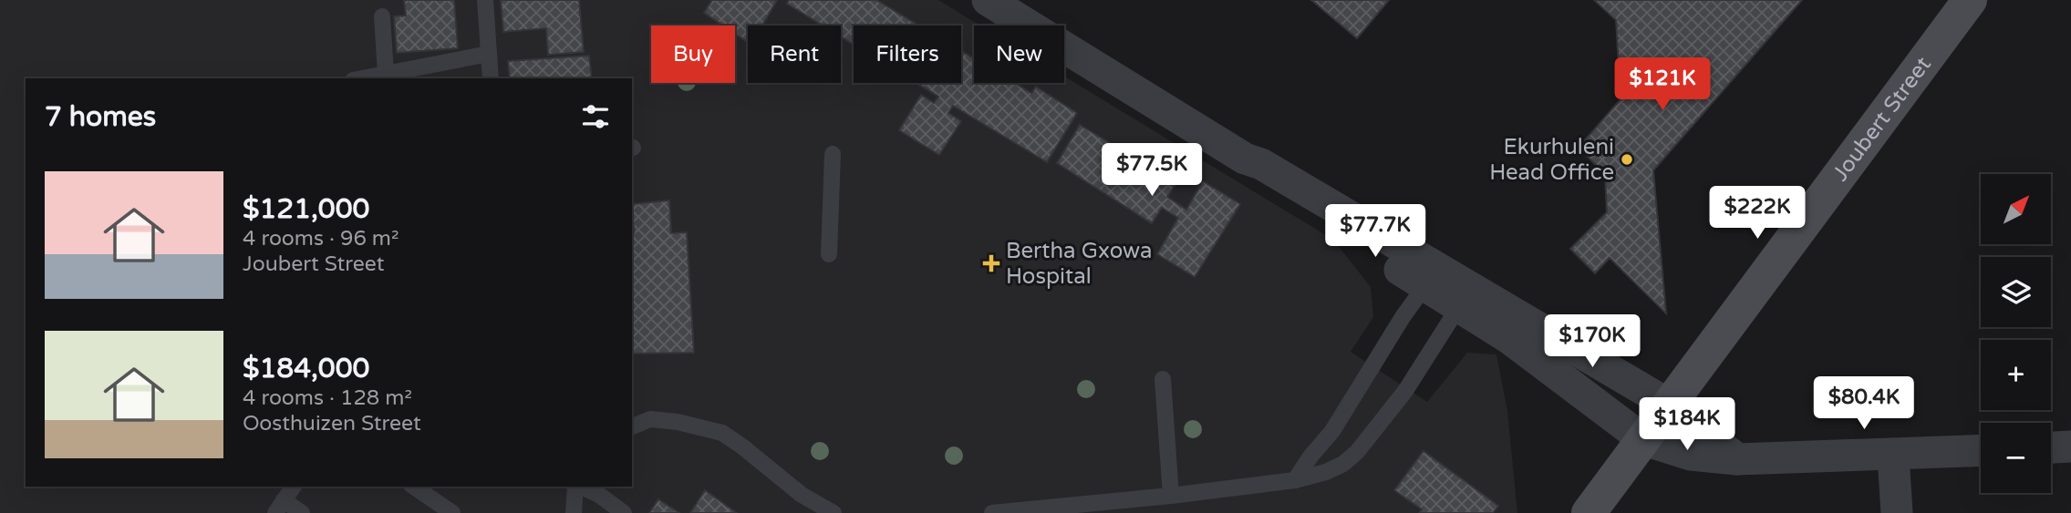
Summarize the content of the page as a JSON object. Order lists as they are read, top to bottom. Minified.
{"streets":{"main road":["Joubert Street"]},"places":{"other":["Ekurhuleni Head Office"],"health":["Bertha Gxowa Hospital"]},"north":"top right","page":{"chip":["Buy","Rent","Filters","New"],"price":["$121K","$77.5K","$222K","$77.7K","$170K","$80.4K","$184K"],"heading":"7 homes","list":[{"name":"$121,000","note":"4 rooms · 96 m² · Joubert Street"},{"name":"$184,000","note":"4 rooms · 128 m² · Oosthuizen Street"}],"map_buttons":["+","−"]}}
